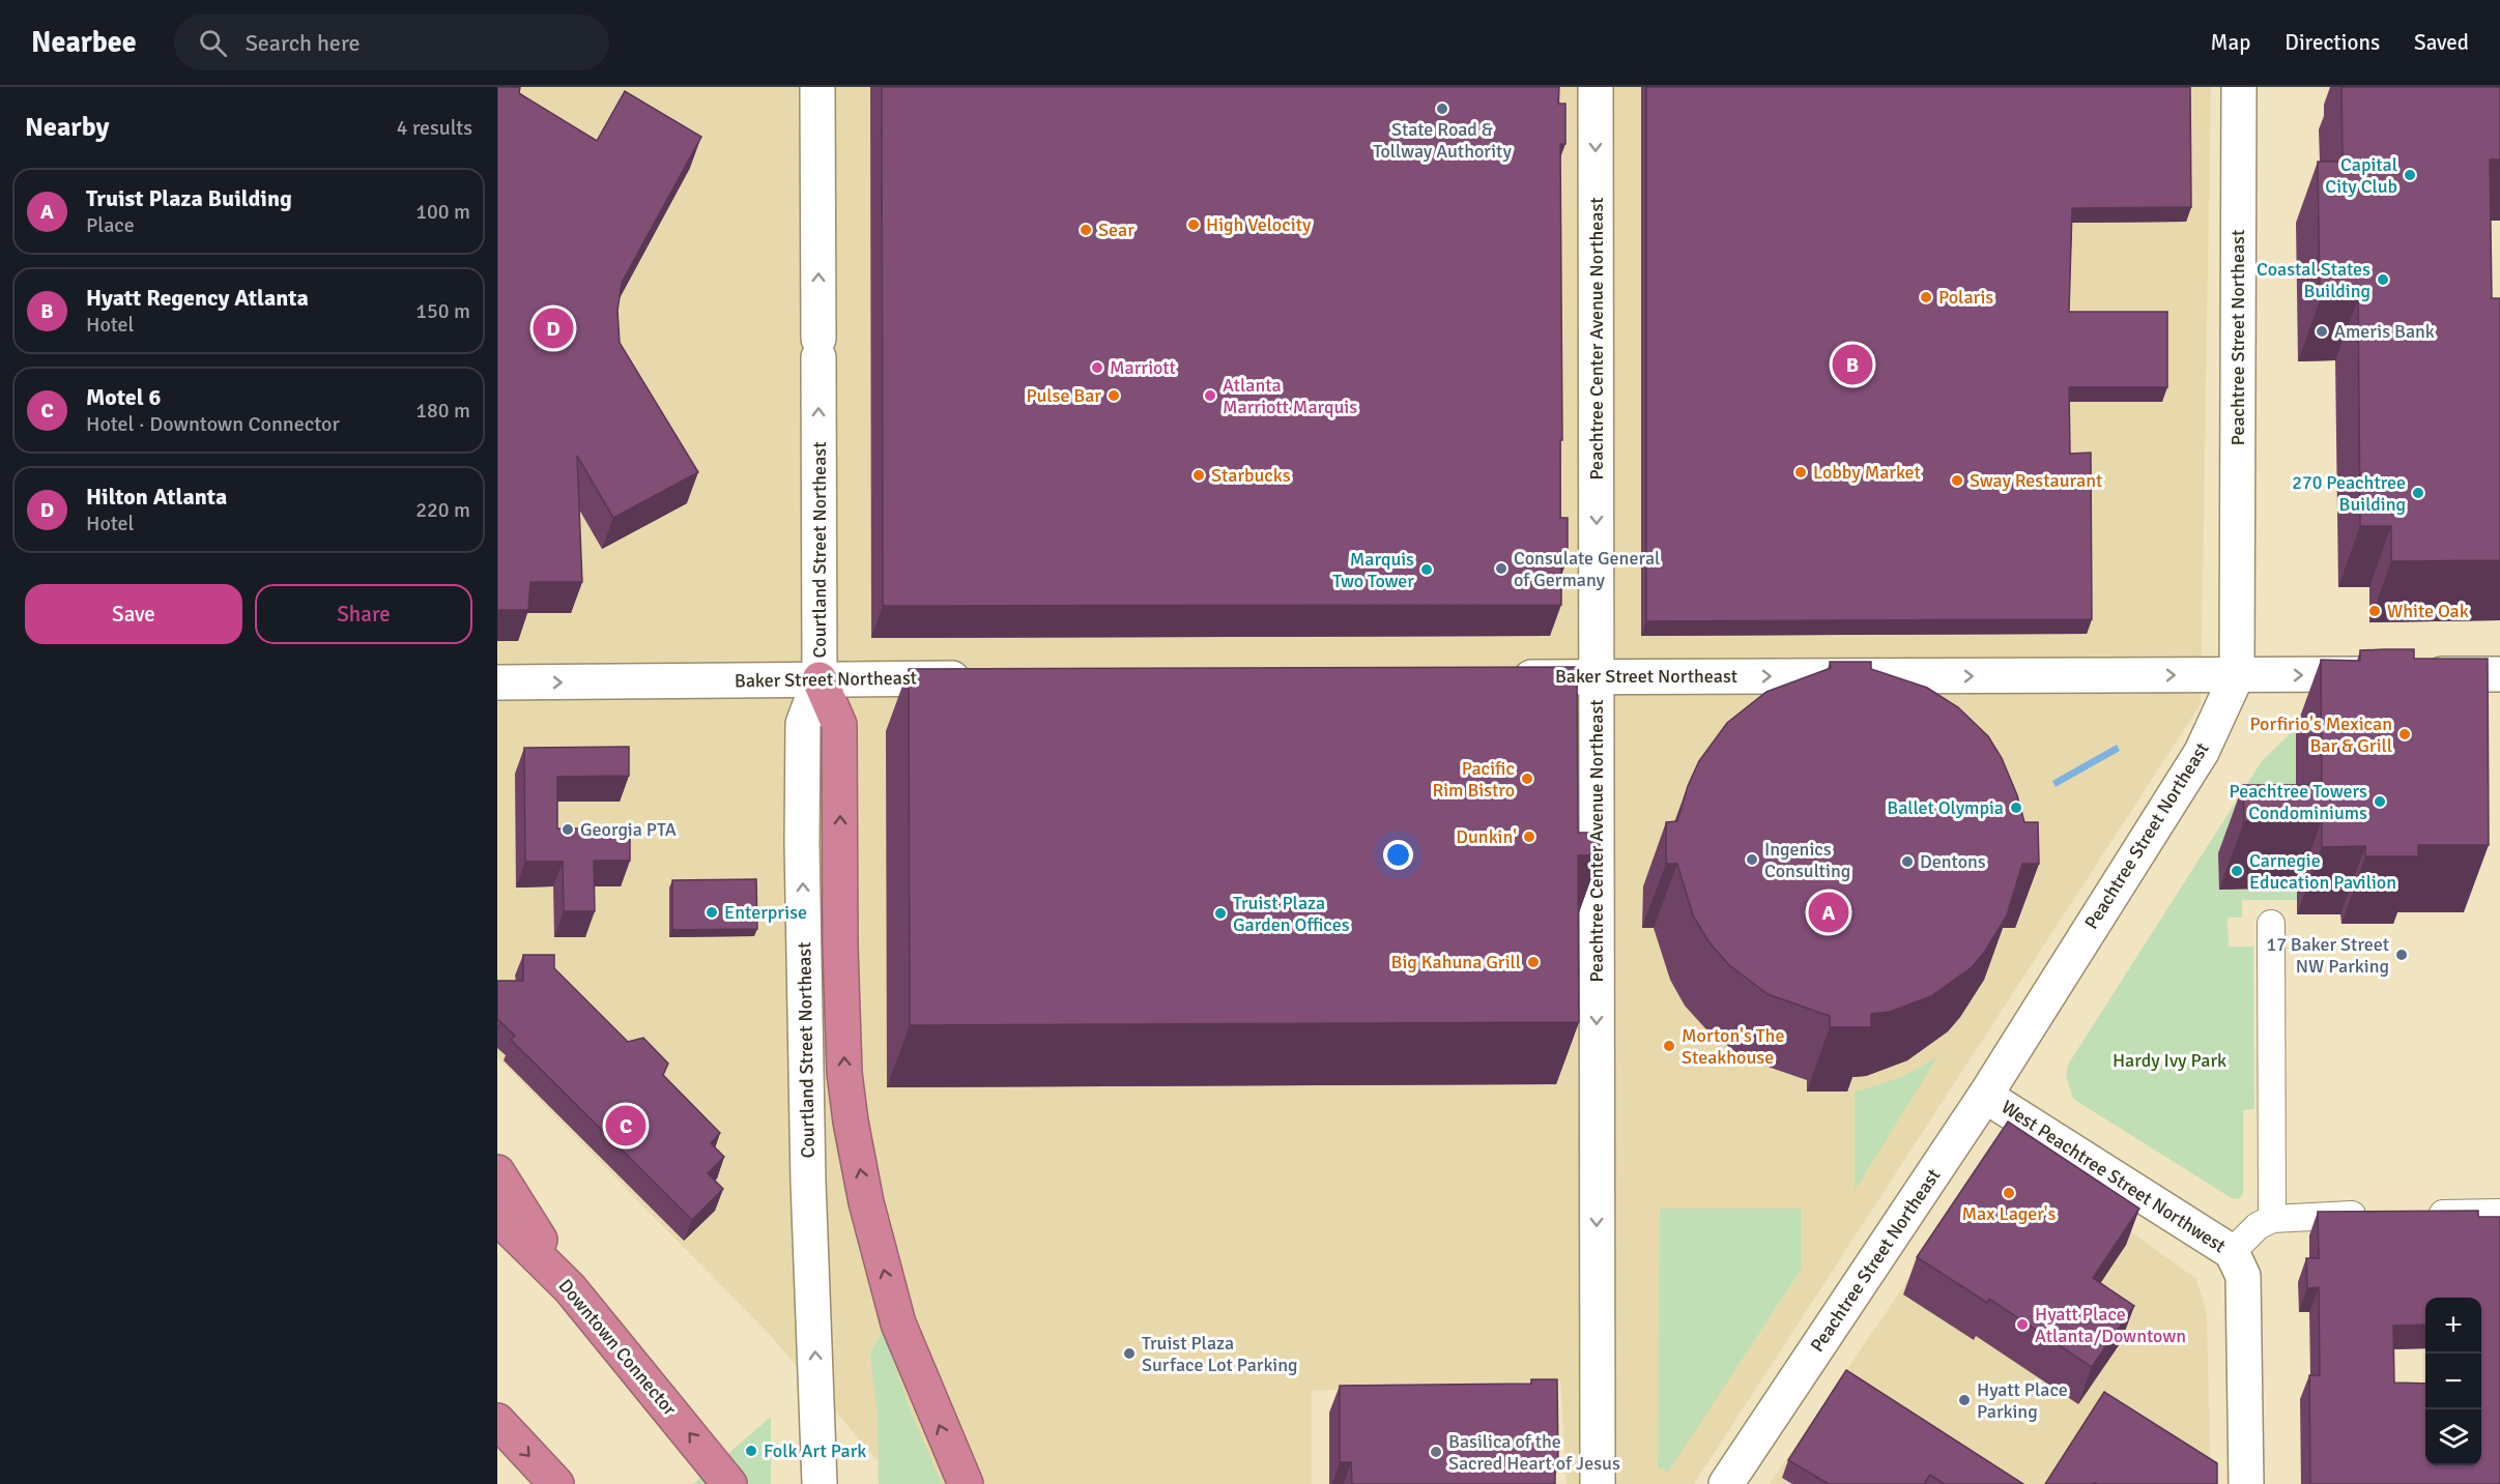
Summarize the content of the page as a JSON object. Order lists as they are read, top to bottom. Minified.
{"streets":{"highway":["Downtown Connector"],"main road":["Peachtree Street Northeast","Peachtree Center Avenue Northeast","Courtland Street Northeast","Baker Street Northeast","West Peachtree Street Northwest"]},"crossings":[["Peachtree Street Northeast","Baker Street Northeast"],["Peachtree Street Northeast","West Peachtree Street Northwest"],["Peachtree Center Avenue Northeast","Baker Street Northeast"],["Courtland Street Northeast","Baker Street Northeast"]],"one_way":["Peachtree Center Avenue Northeast","Courtland Street Northeast","Baker Street Northeast"],"parks":["Hardy Ivy Park"],"places":["State Road & Tollway Authority","Capital City Club","High Velocity","Sear","Coastal States Building","Polaris","Ameris Bank","Marriott","Pulse Bar","Atlanta Marriott Marquis","Lobby Market","Starbucks","Sway Restaurant","270 Peachtree Building","Consulate General of Germany","Marquis Two Tower","White Oak","Porfirio's Mexican Bar & Grill","Pacific Rim Bistro","Peachtree Towers Condominiums","Ballet Olympia","Georgia PTA","Dunkin'","Ingenics Consulting","Dentons","Carnegie Education Pavilion","Enterprise","Truist Plaza Garden Offices","17 Baker Street NW Parking","Big Kahuna Grill","Morton's The Steakhouse","Max Lager's","Hyatt Place Atlanta/Downtown","Truist Plaza Surface Lot Parking","Hyatt Place Parking","Folk Art Park","Basilica of the Sacred Heart of Jesus"],"page":{"header":"Nearbee","search":"Search here","nav":["Map","Directions","Saved"],"heading":["Nearby","4 results"],"list":[{"mark":"A","name":"Truist Plaza Building","note":"Place","value":"100 m"},{"mark":"B","name":"Hyatt Regency Atlanta","note":"Hotel","value":"150 m"},{"mark":"C","name":"Motel 6","note":"Hotel · Downtown Connector","value":"180 m"},{"mark":"D","name":"Hilton Atlanta","note":"Hotel","value":"220 m"}],"pins":["D","B","A","C"],"buttons":["Save","Share"],"map_buttons":["+","−"]}}
